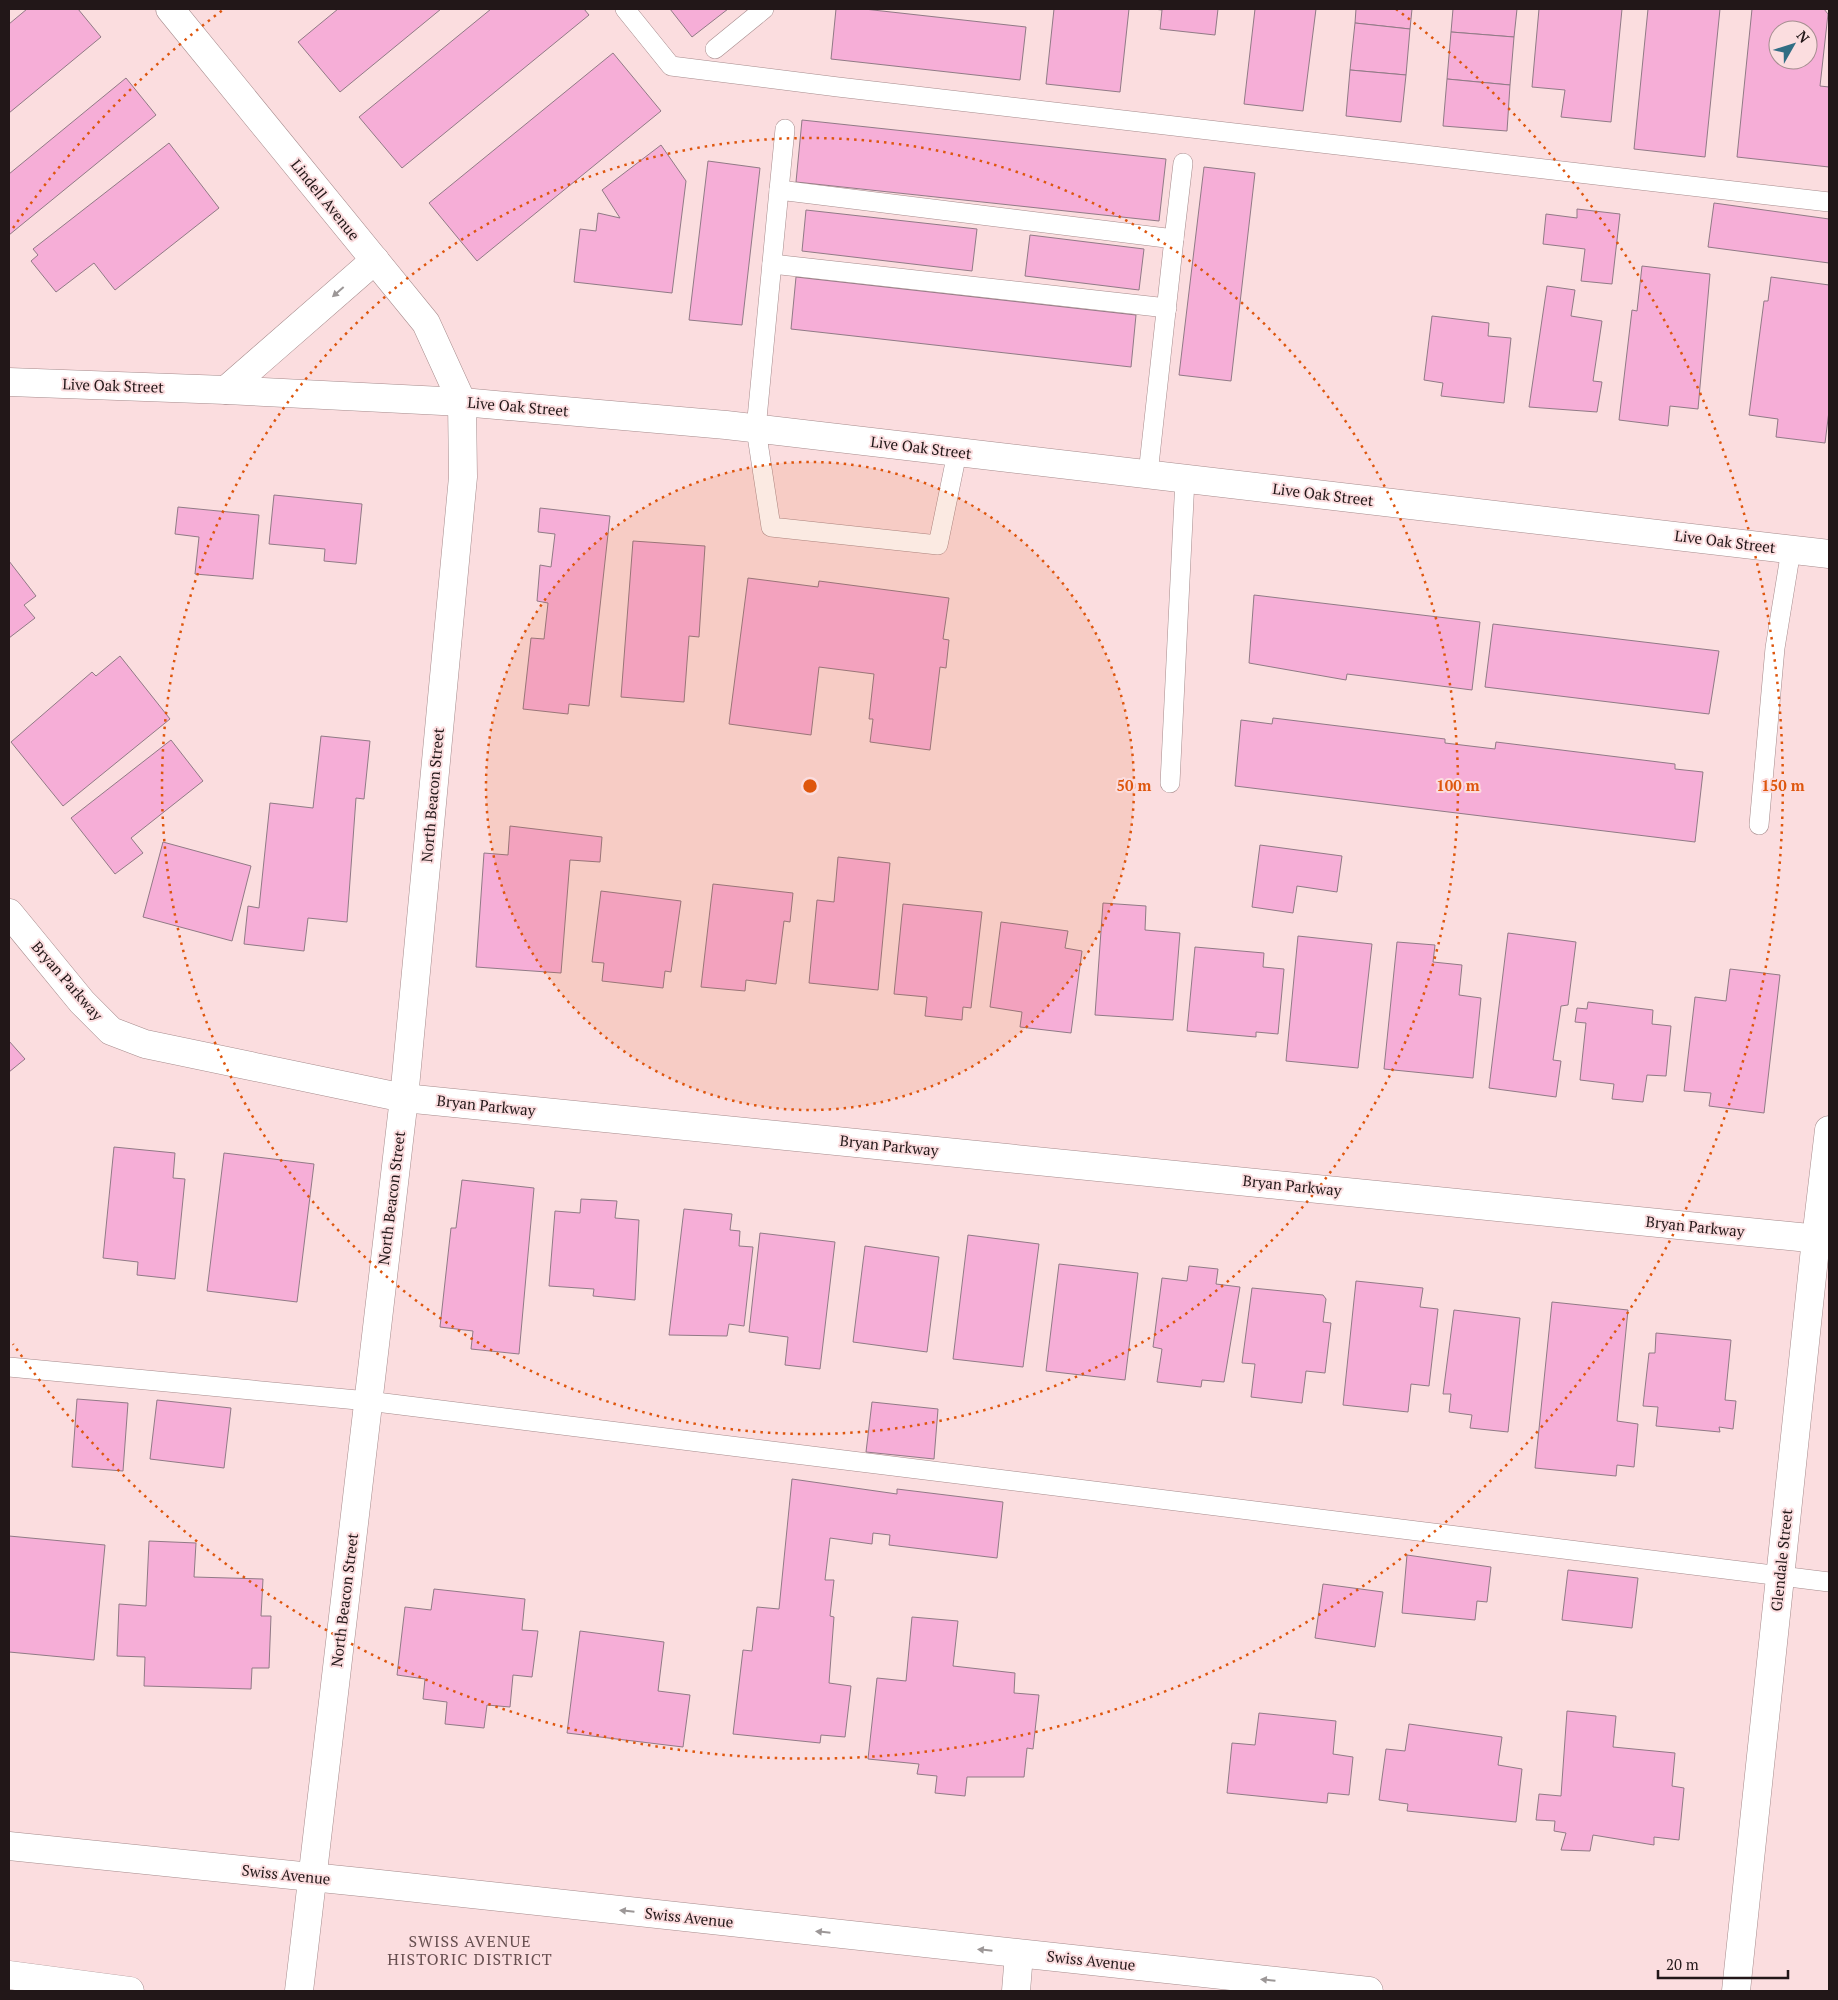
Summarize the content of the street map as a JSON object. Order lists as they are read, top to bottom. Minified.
{"streets":{"street":["Lindell Avenue","Live Oak Street","North Beacon Street","Bryan Parkway","Glendale Street","Swiss Avenue"]},"crossings":[["Lindell Avenue","Live Oak Street"],["Lindell Avenue","North Beacon Street"],["Live Oak Street","North Beacon Street"],["North Beacon Street","Bryan Parkway"],["North Beacon Street","Swiss Avenue"],["Bryan Parkway","Glendale Street"]],"one_way":["Swiss Avenue"],"districts":["SWISS AVENUE HISTORIC DISTRICT"],"scale_bar":"20 m","north":"top right","rings":["50 m","100 m","150 m"]}
